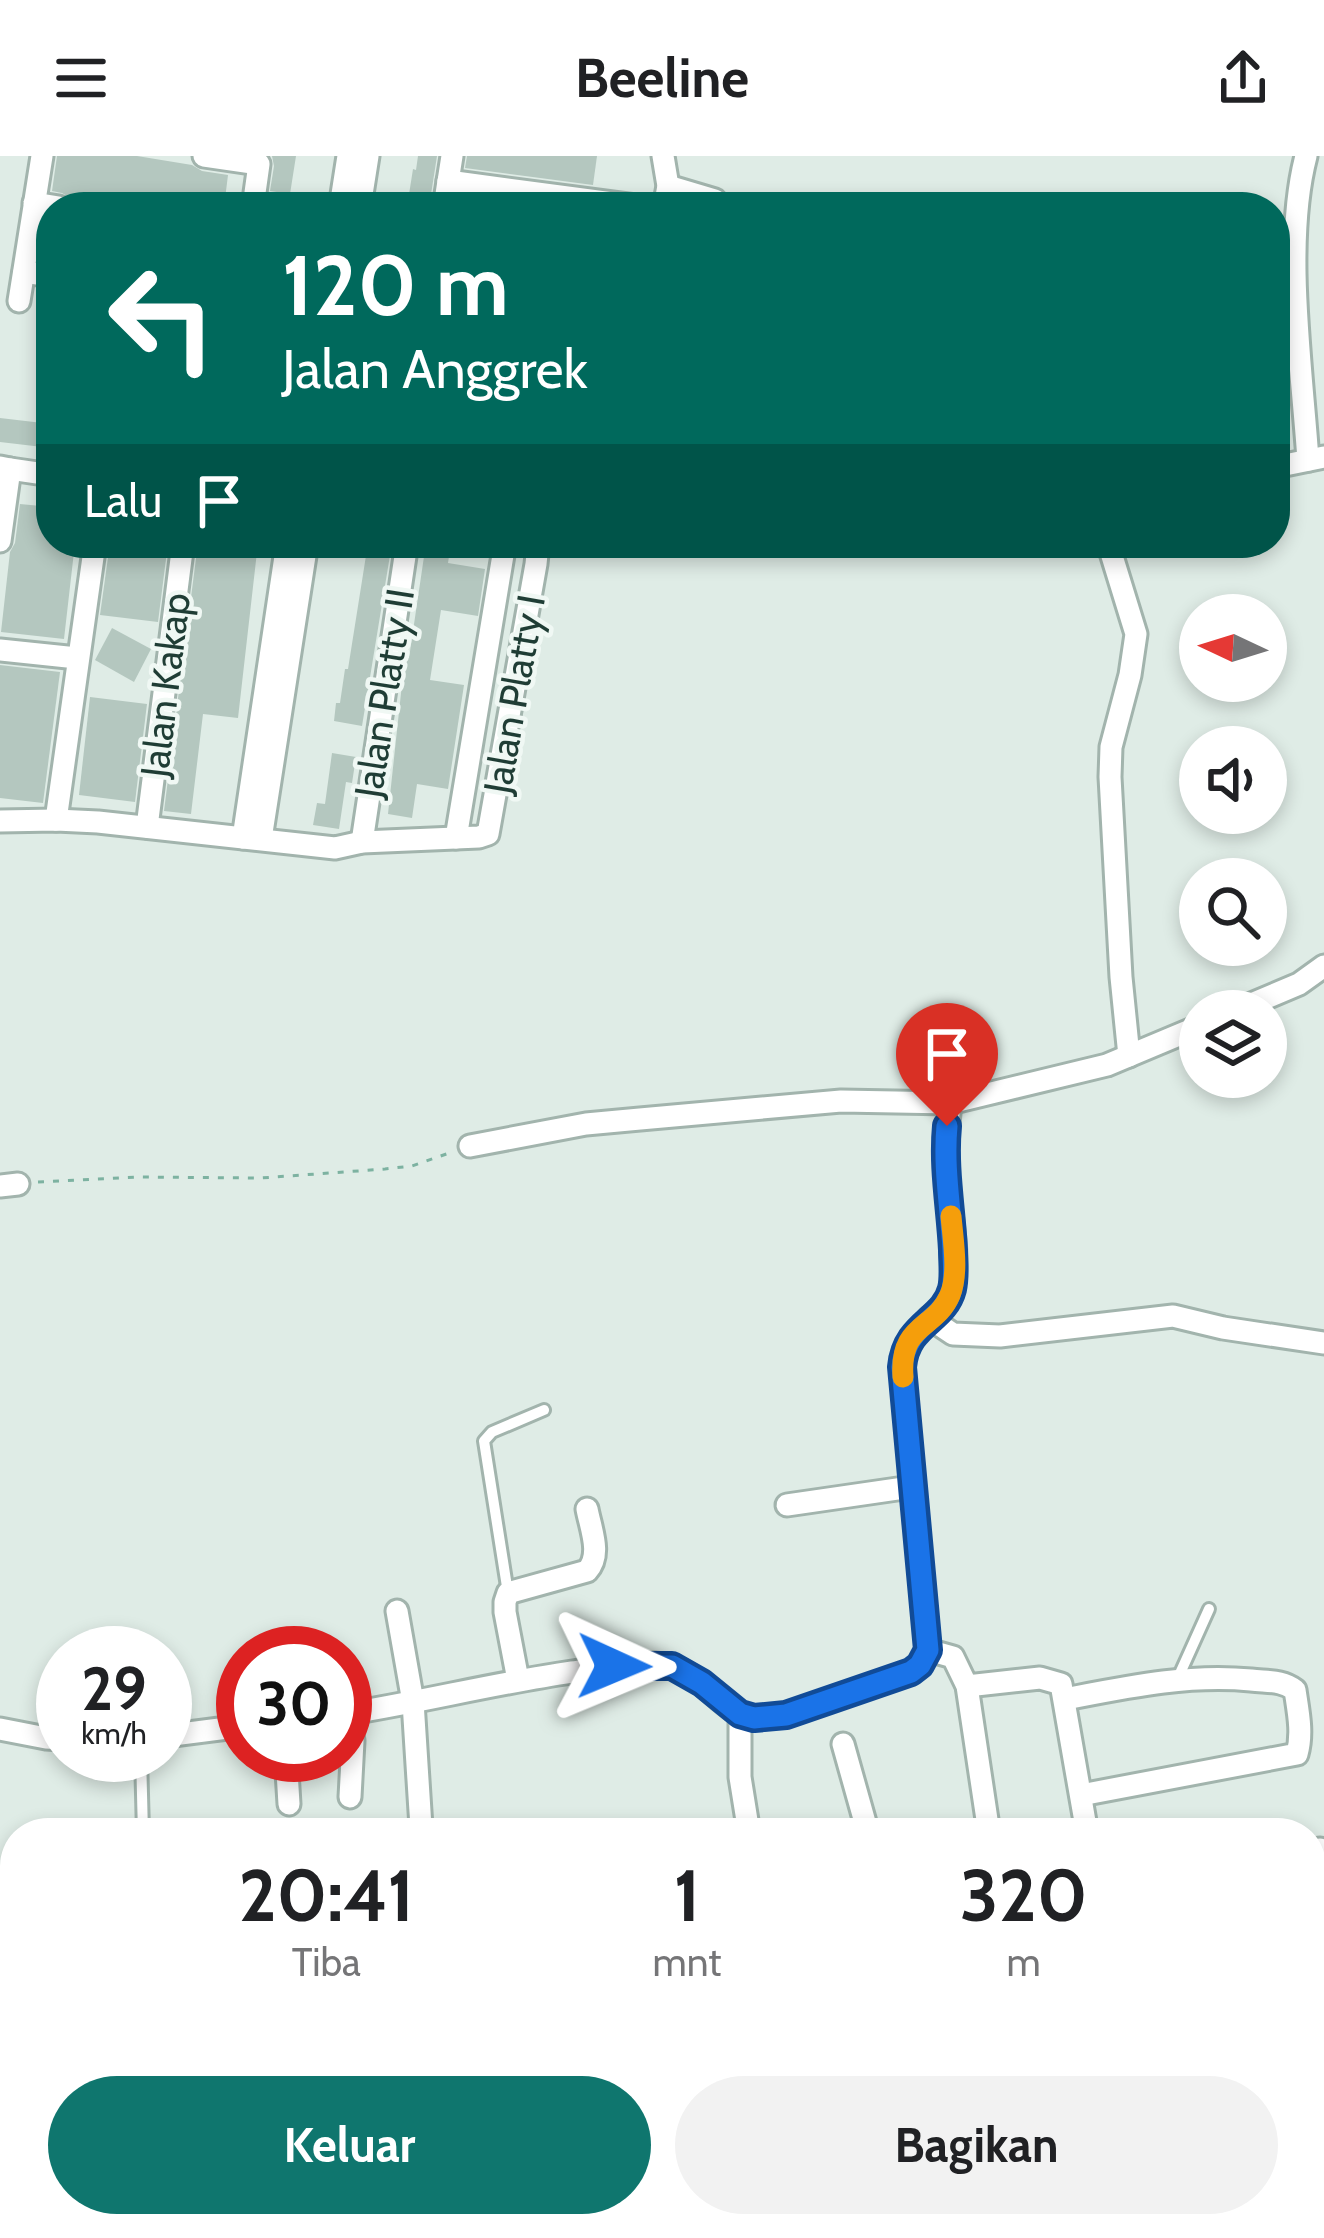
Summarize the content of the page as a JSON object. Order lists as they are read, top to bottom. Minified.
{"streets":{"street":["Jalan Kakap","Jalan Platty II","Jalan Platty I"]},"crossings":[["Jalan Kakap","Jalan Platty I"],["Jalan Platty II","Jalan Platty I"]],"north":"left","page":{"header":"Beeline","turn":["120 m","Jalan Anggrek"],"then":"Lalu","speed":"29 km/h","limit":"30","eta":["20:41","Tiba","1","mnt","320","m"],"buttons":["Keluar","Bagikan"]}}
